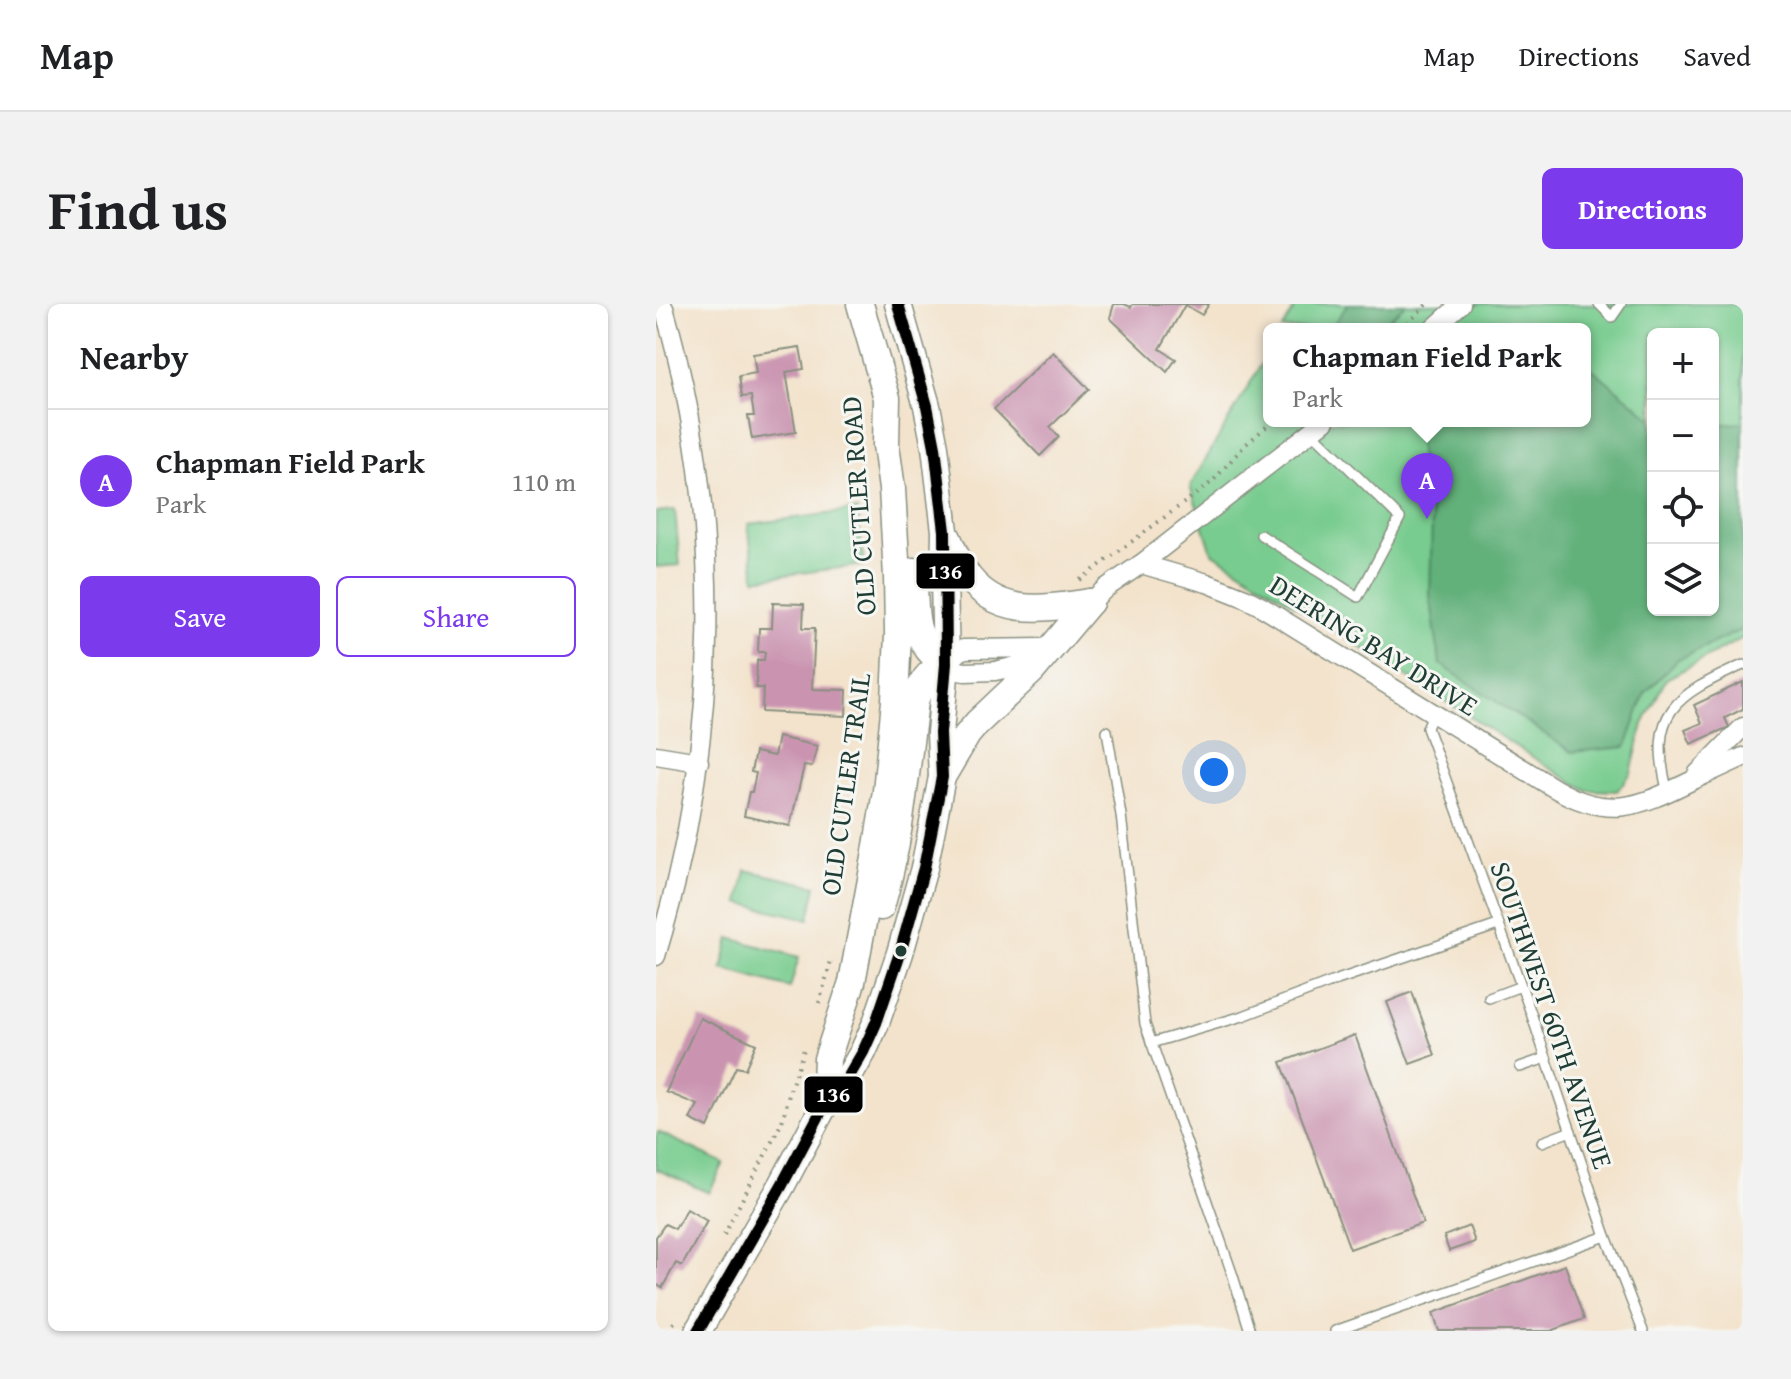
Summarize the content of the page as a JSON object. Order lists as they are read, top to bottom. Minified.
{"streets":{"main road":["OLD CUTLER ROAD"],"street":["DEERING BAY DRIVE"],"lane":["SOUTHWEST 60TH AVENUE"]},"crossings":[["DEERING BAY DRIVE","SOUTHWEST 60TH AVENUE"]],"lines":["transit line 136"],"page":{"header":"Map","nav":["Map","Directions","Saved"],"title":"Find us","buttons":["Directions",["Save","Share"]],"heading":"Nearby","popup":["Chapman Field Park","Park"],"map_buttons":["+","−"],"list":[{"mark":"A","name":"Chapman Field Park","note":"Park","value":"110 m"}],"pins":"A"}}
